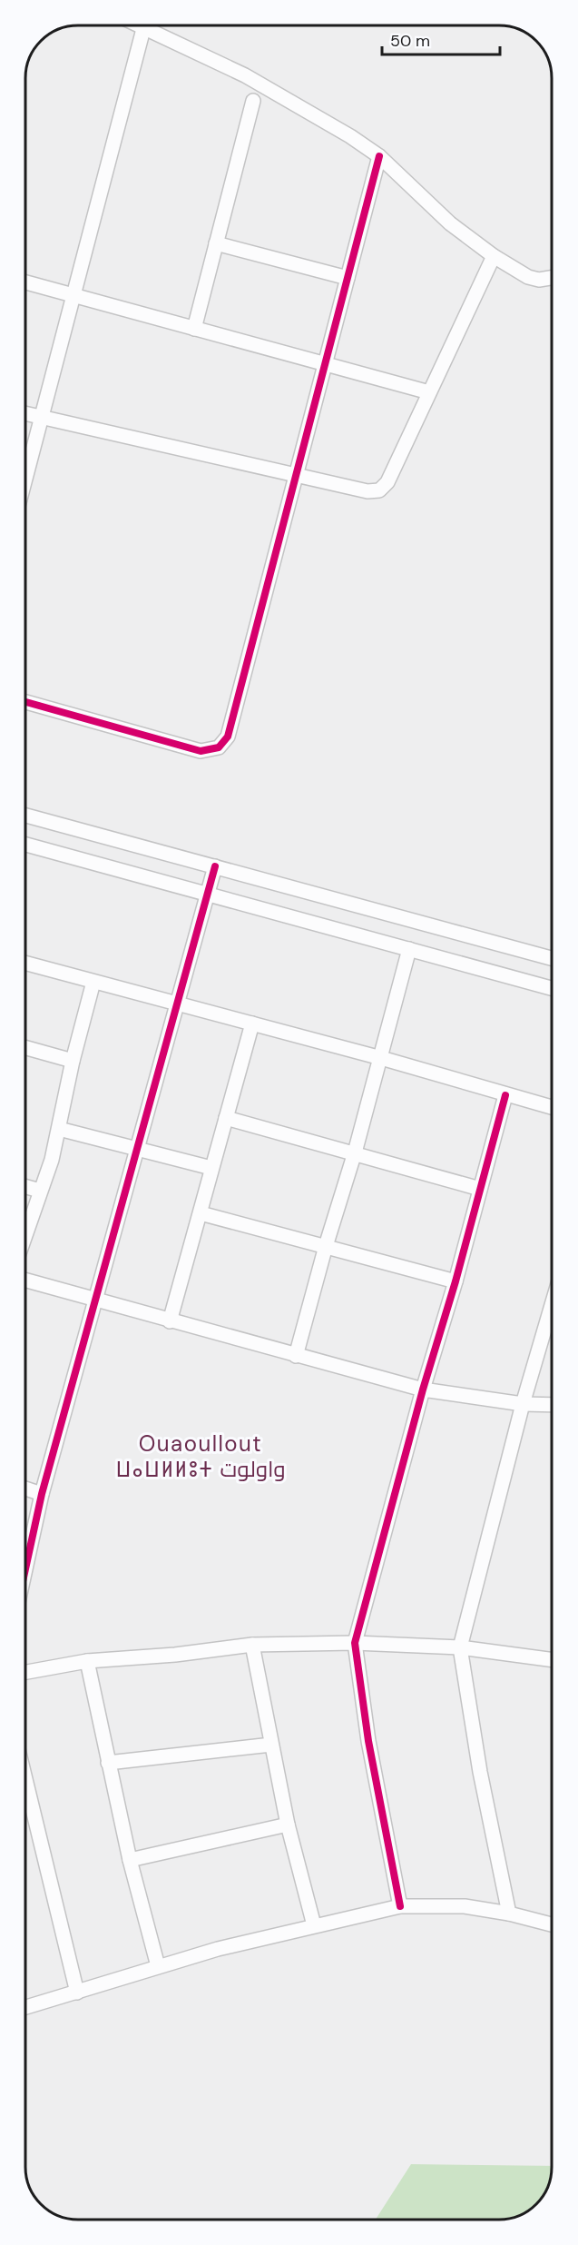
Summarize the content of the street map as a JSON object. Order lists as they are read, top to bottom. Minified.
{"districts":["Ouaoullout ⵡⴰⵡⵍⵍⵓⵜ واولوت"],"scale_bar":"50 m"}
